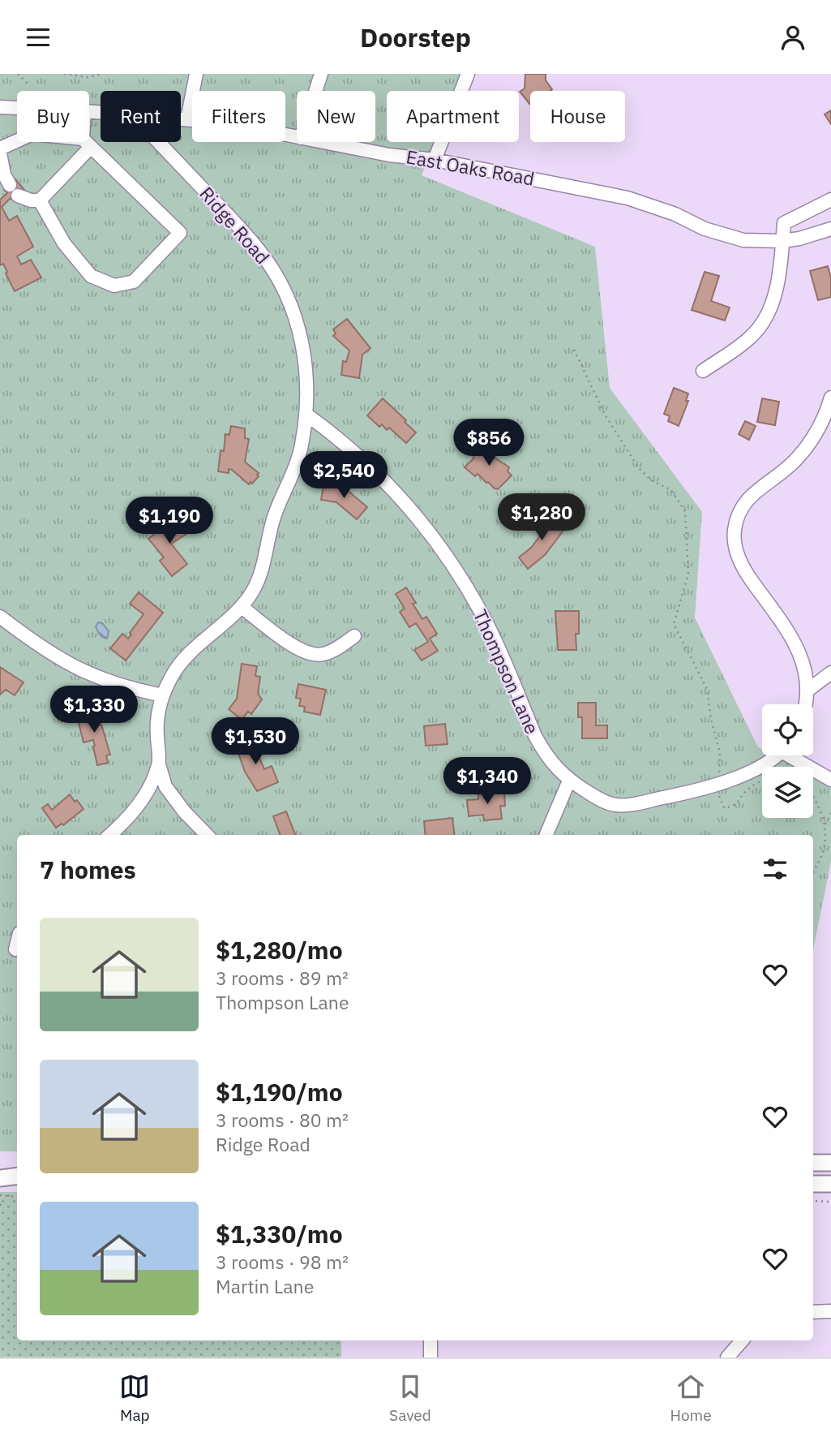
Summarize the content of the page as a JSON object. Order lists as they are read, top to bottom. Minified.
{"streets":{"street":["East Oaks Road","Ridge Road","Thompson Lane"]},"crossings":[["Ridge Road","Thompson Lane"]],"page":{"header":"Doorstep","chip":["Buy","Rent","Filters","New","Apartment","House"],"price":["$856","$2,540","$1,280","$1,190","$1,330","$1,530","$1,340"],"heading":"7 homes","list":[{"name":"$1,280/mo","note":"3 rooms · 89 m² · Thompson Lane"},{"name":"$1,190/mo","note":"3 rooms · 80 m² · Ridge Road"},{"name":"$1,330/mo","note":"3 rooms · 98 m² · Martin Lane"}],"tabs":["Map","Saved","Home"]}}
